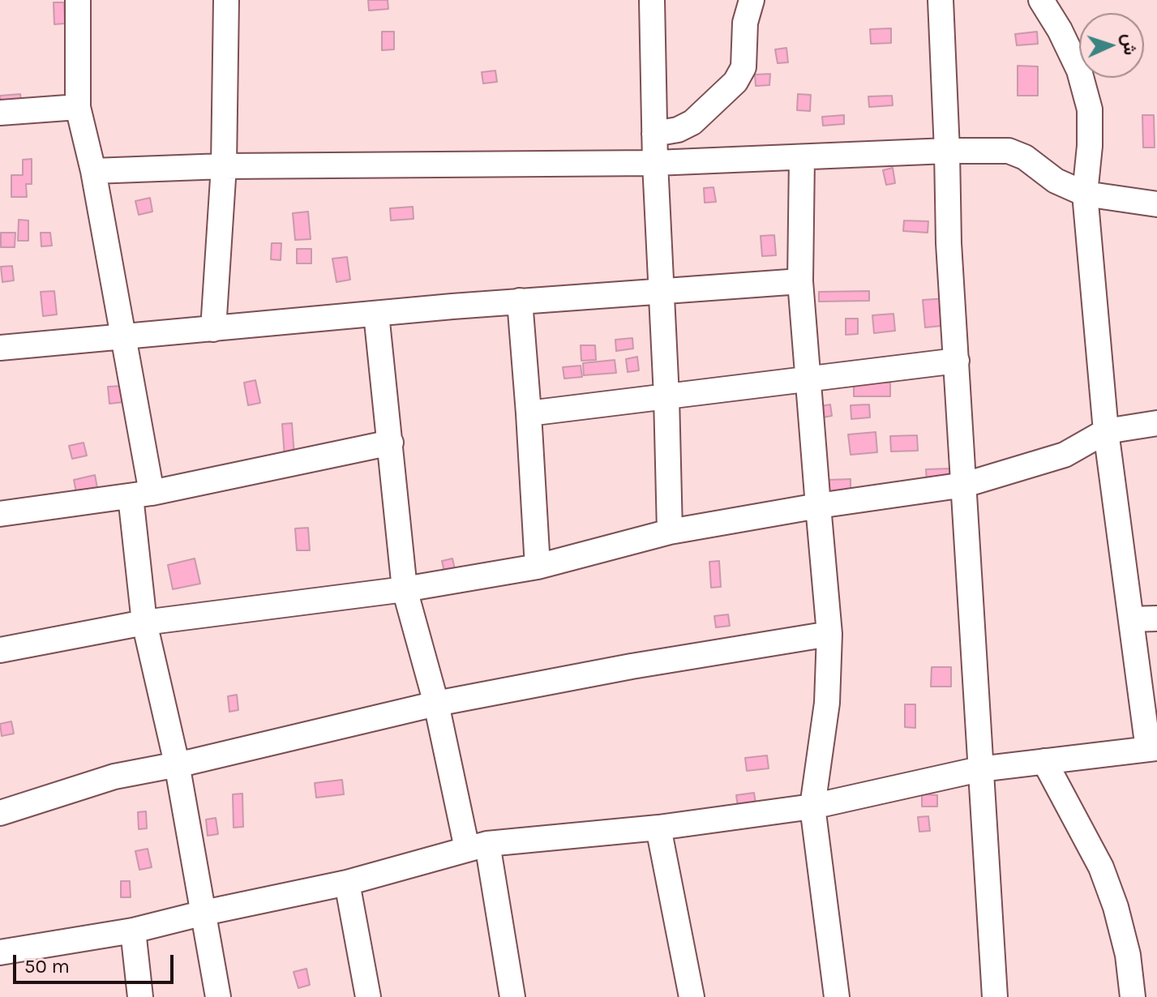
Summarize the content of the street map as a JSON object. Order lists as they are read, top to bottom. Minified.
{"scale_bar":"50 m","north":"right"}
